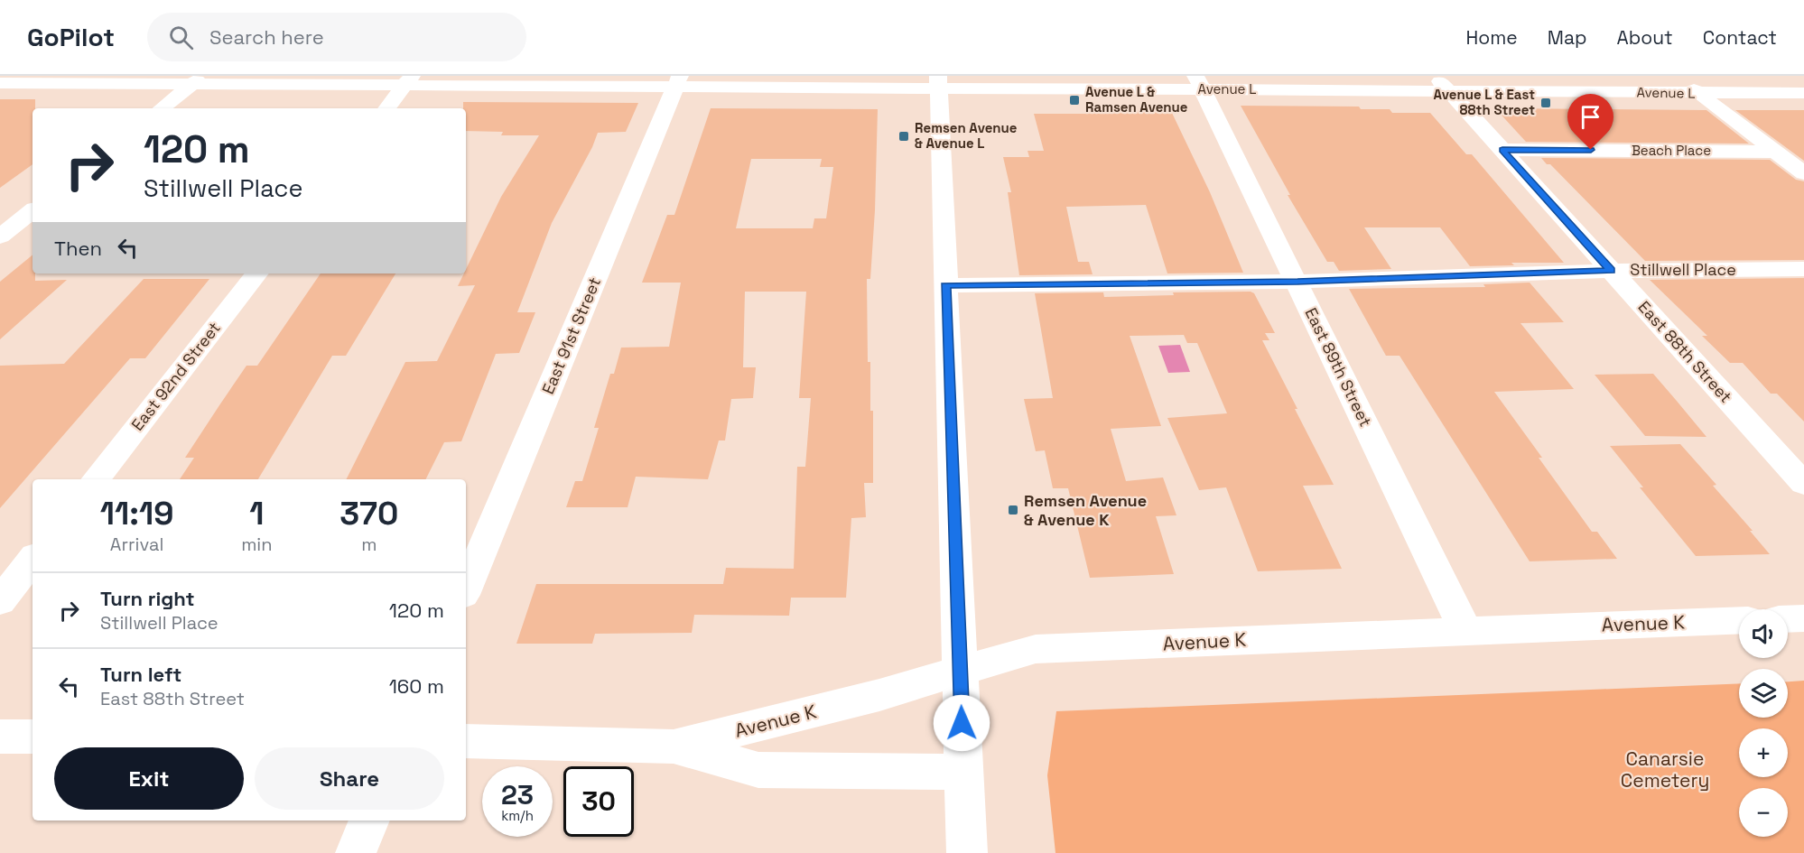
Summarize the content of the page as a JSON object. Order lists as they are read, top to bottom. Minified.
{"streets":{"street":["Avenue L","Beach Place","Stillwell Place","East 91st Street","East 88th Street","East 89th Street","East 92nd Street","Avenue K"]},"crossings":[["Avenue L","East 91st Street"],["Avenue L","East 88th Street"],["Avenue L","East 89th Street"],["Beach Place","East 88th Street"],["Stillwell Place","East 88th Street"],["Stillwell Place","East 89th Street"],["East 89th Street","Avenue K"]],"parks":["Canarsie Cemetery"],"places":{"transit":["Avenue L & Ramsen Avenue","Avenue L & East 88th Street","Remsen Avenue & Avenue L","Remsen Avenue & Avenue K"]},"page":{"header":"GoPilot","search":"Search here","nav":["Home","Map","About","Contact"],"turn":["120 m","Stillwell Place"],"then":"Then","eta":["11:19","Arrival","1","min","370","m"],"list":[{"name":"Turn right","note":"Stillwell Place","value":"120 m"},{"name":"Turn left","note":"East 88th Street","value":"160 m"}],"map_buttons":["+","−"],"buttons":["Exit","Share"],"speed":"23 km/h","limit":"30"}}
